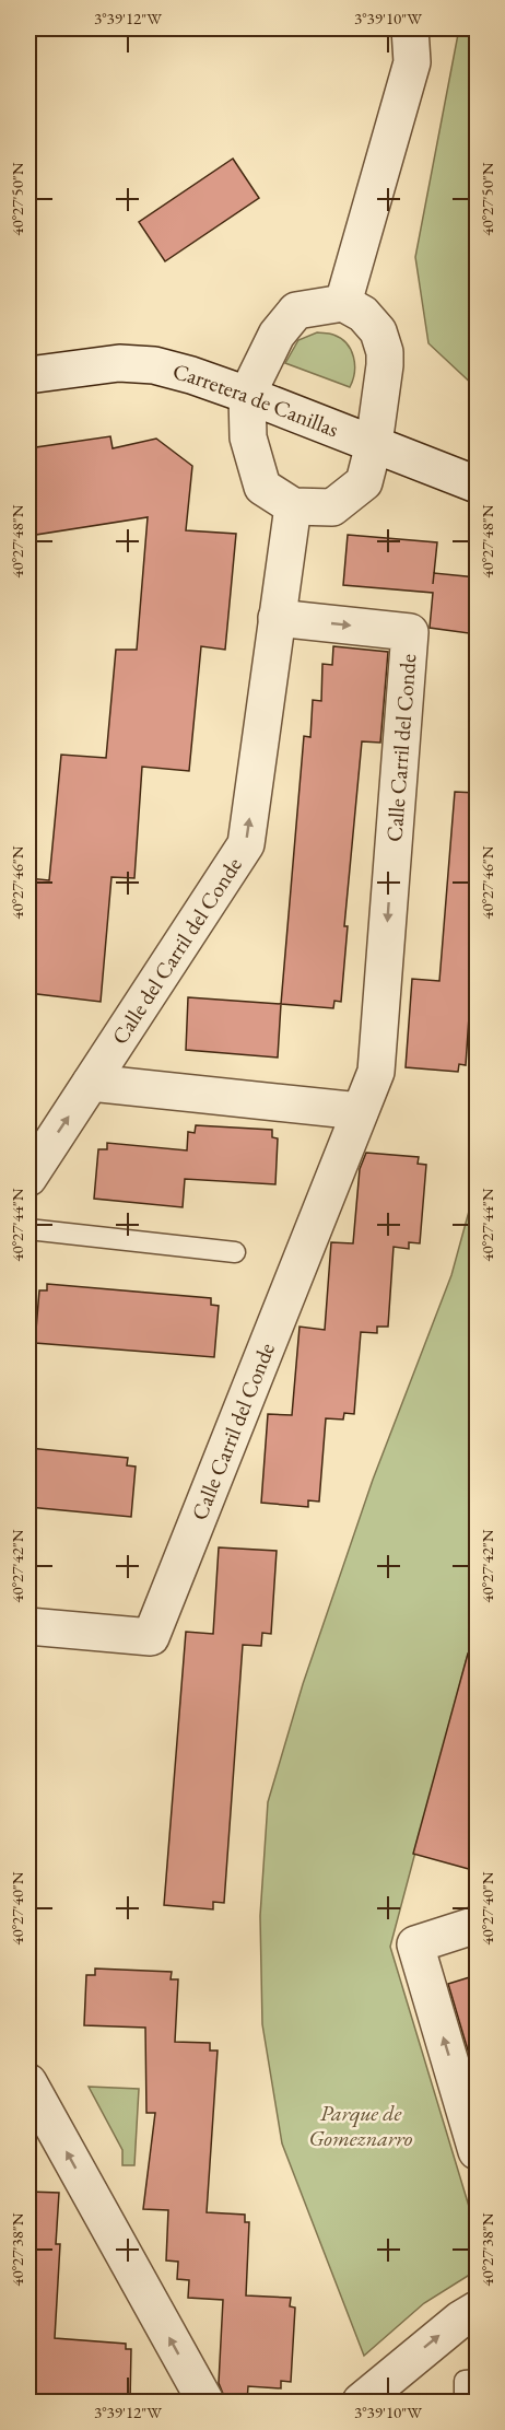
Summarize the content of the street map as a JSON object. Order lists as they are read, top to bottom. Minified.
{"streets":{"street":["Carretera de Canillas","Calle Carril del Conde","Calle del Carril del Conde"]},"crossings":[["Calle Carril del Conde","Calle del Carril del Conde"]],"one_way":["Calle Carril del Conde","Calle del Carril del Conde"],"parks":["Parque de Gomeznarro"],"coordinates":["3°39'12\"W","3°39'10\"W","40°27'50\"N","40°27'48\"N","40°27'46\"N","40°27'44\"N","40°27'42\"N","40°27'40\"N","40°27'38\"N"]}
